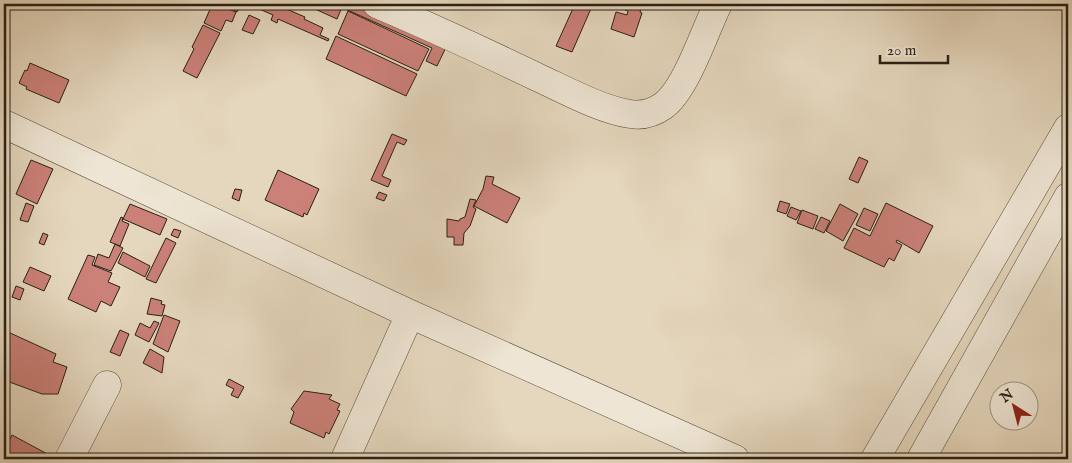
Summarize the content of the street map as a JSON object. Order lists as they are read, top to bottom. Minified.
{"scale_bar":"20 m","north":"top left"}
